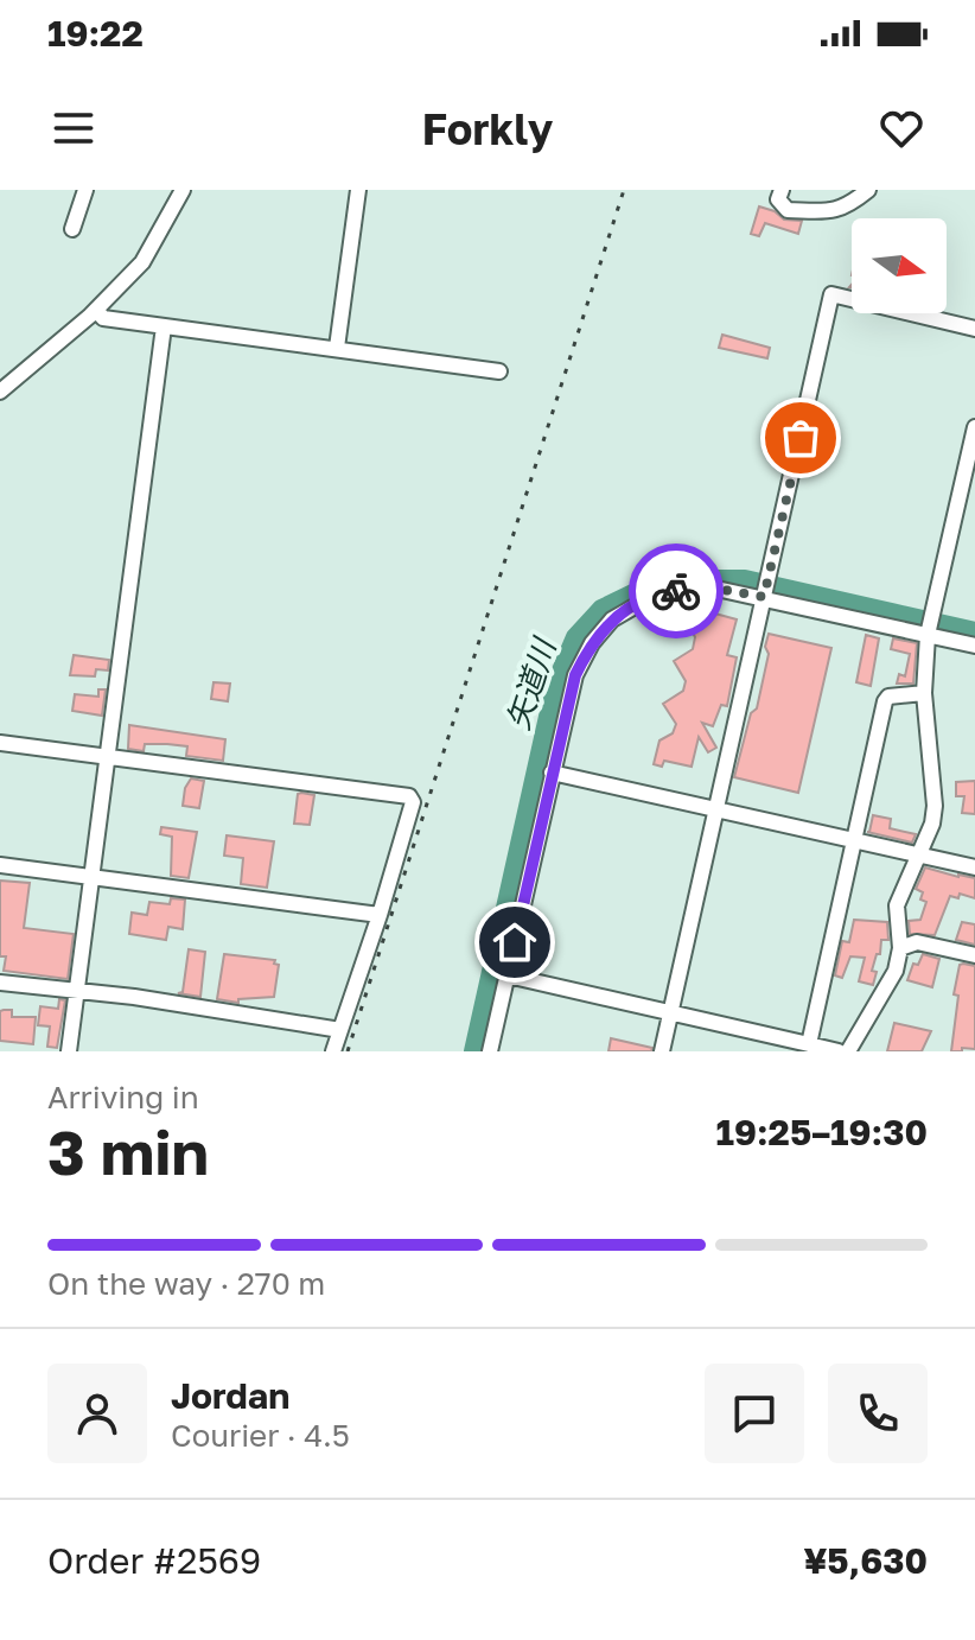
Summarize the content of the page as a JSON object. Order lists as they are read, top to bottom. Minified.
{"water":["矢道川"],"north":"right","page":{"status":"19:22","header":"Forkly","heading":["3 min","Arriving in","19:25–19:30"],"panel":["Jordan","Courier · 4.5","Order #2569","¥5,630"],"bar":"On the way · 270 m"}}
